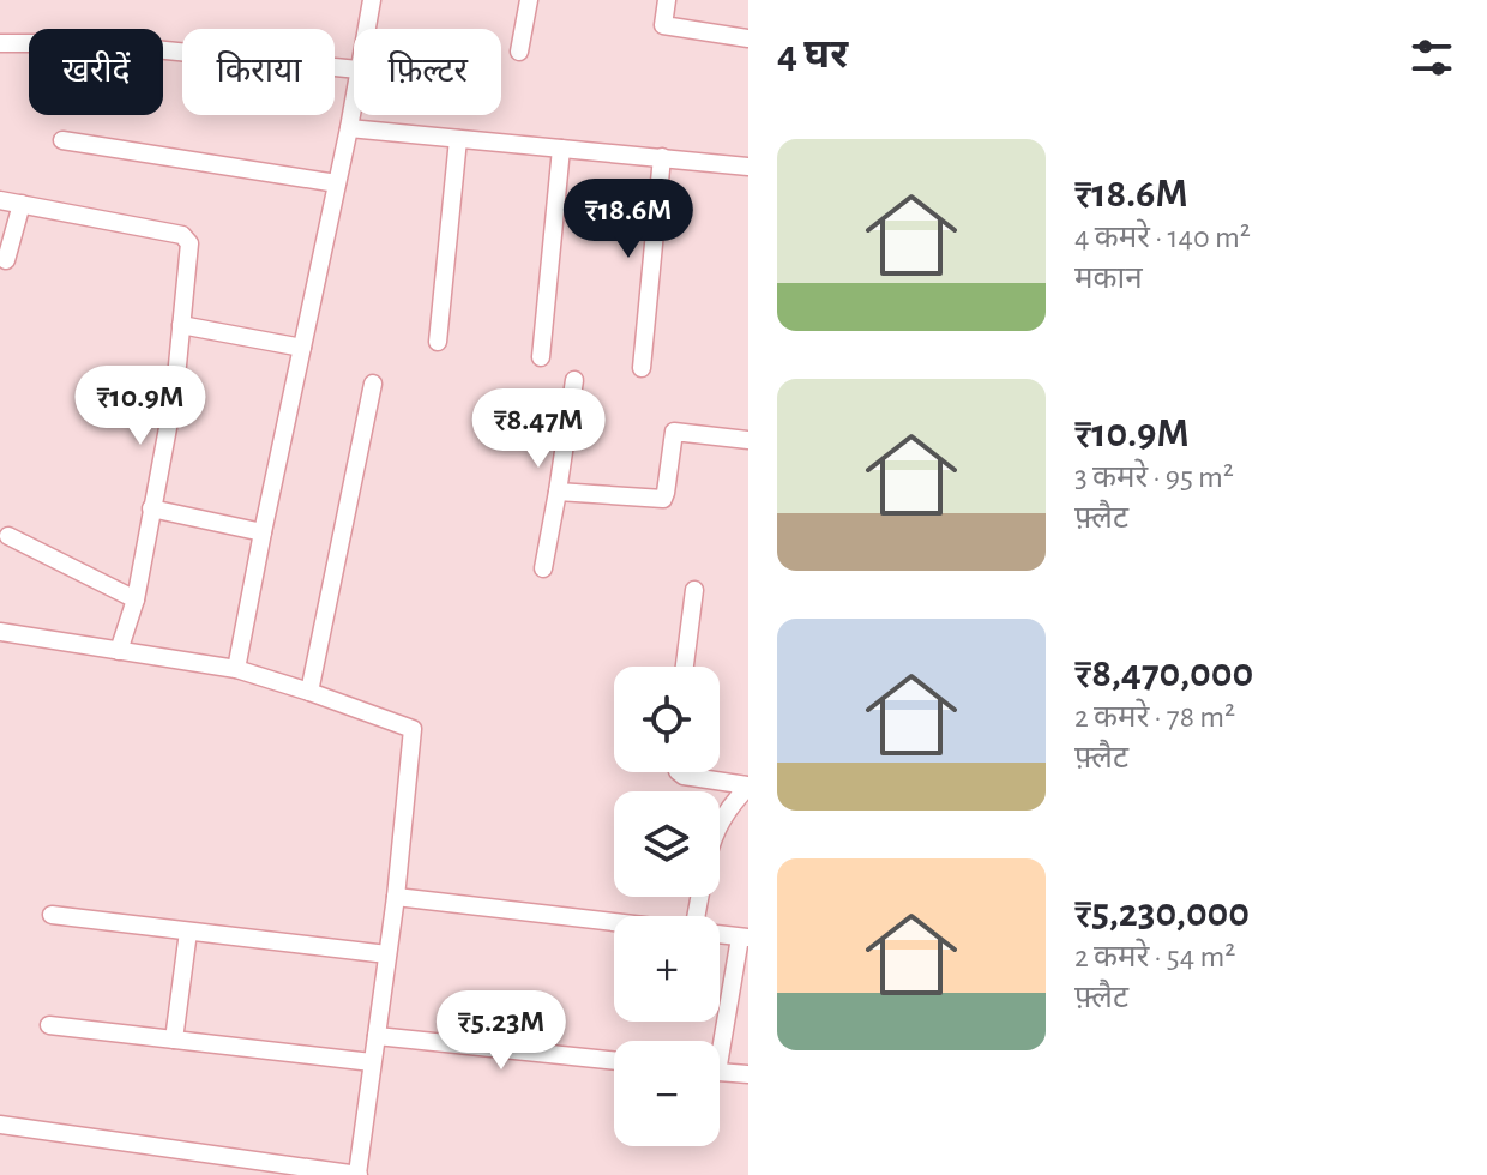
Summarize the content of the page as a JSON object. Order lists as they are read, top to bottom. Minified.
{"page":{"heading":"4 घर","chip":["खरीदें","किराया","फ़िल्टर"],"list":[{"name":"₹18.6M","note":"4 कमरे · 140 m² · मकान"},{"name":"₹10.9M","note":"3 कमरे · 95 m² · फ़्लैट"},{"name":"₹8,470,000","note":"2 कमरे · 78 m² · फ़्लैट"},{"name":"₹5,230,000","note":"2 कमरे · 54 m² · फ़्लैट"}],"price":["₹18.6M","₹10.9M","₹8.47M","₹5.23M"],"map_buttons":["+","−"]}}
